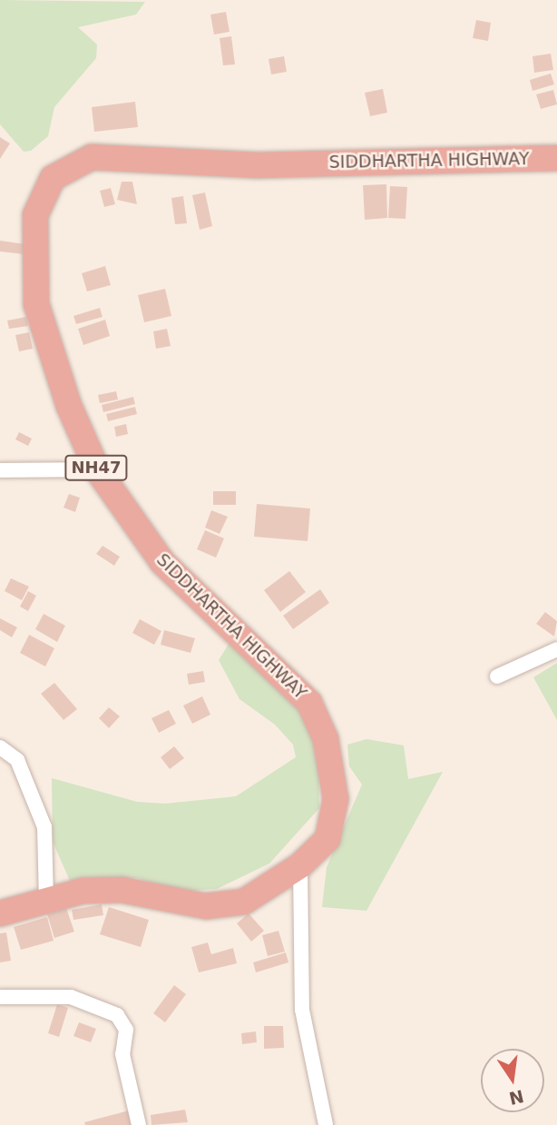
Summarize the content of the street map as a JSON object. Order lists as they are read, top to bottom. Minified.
{"streets":{"highway":["SIDDHARTHA HIGHWAY","NH47"]},"north":"bottom"}
